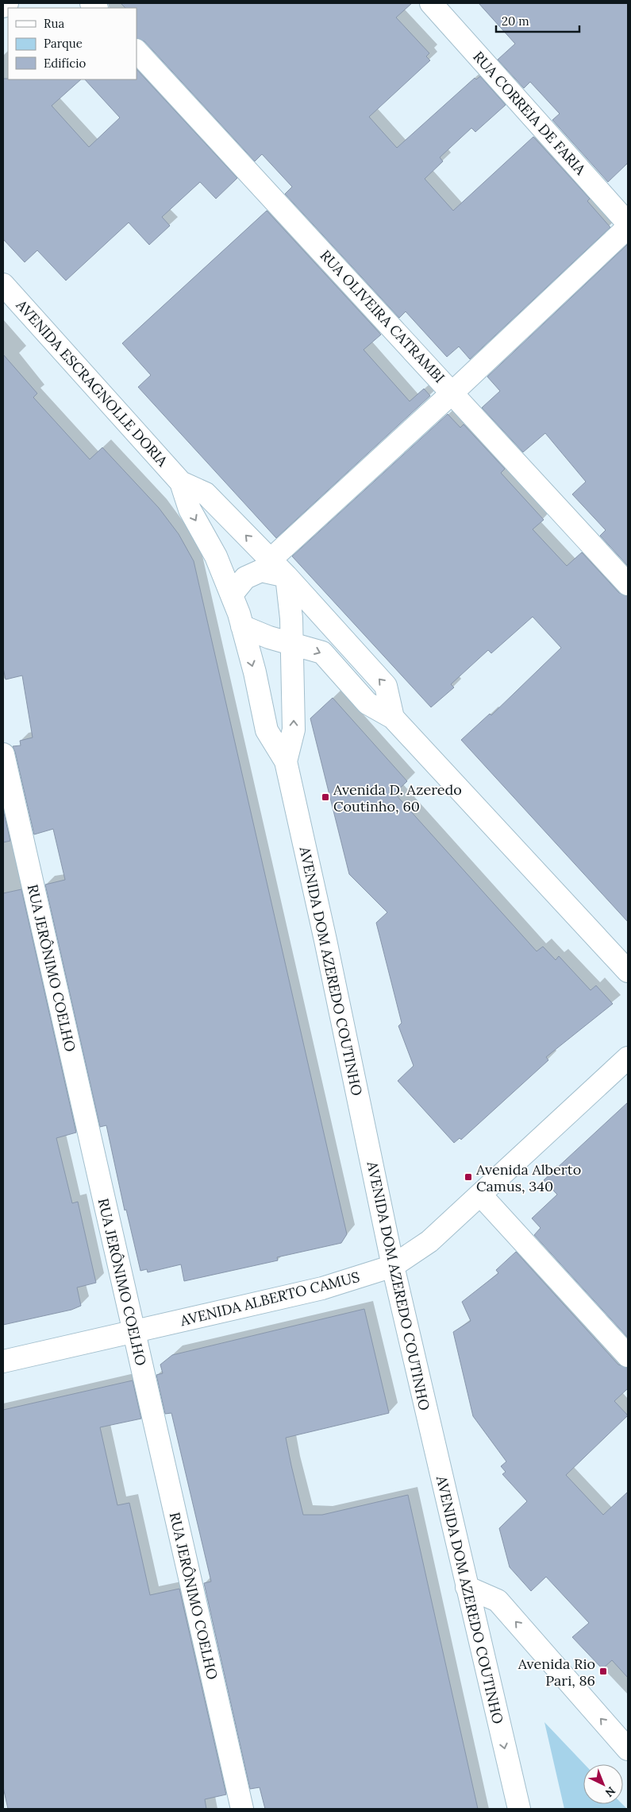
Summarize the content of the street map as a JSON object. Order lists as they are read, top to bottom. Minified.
{"streets":{"street":["RUA CORREIA DE FARIA","RUA OLIVEIRA CATRAMBI","AVENIDA ESCRAGNOLLE DORIA","RUA JERÔNIMO COELHO","AVENIDA DOM AZEREDO COUTINHO","AVENIDA ALBERTO CAMUS"]},"crossings":[["AVENIDA ESCRAGNOLLE DORIA","AVENIDA DOM AZEREDO COUTINHO"],["RUA JERÔNIMO COELHO","AVENIDA ALBERTO CAMUS"],["AVENIDA DOM AZEREDO COUTINHO","AVENIDA ALBERTO CAMUS"]],"places":{"transit":["Avenida D. Azeredo Coutinho, 60","Avenida Alberto Camus, 340","Avenida Rio Pari, 86"]},"legend":["Rua","Parque","Edifício"],"scale_bar":"20 m","north":"bottom right"}
